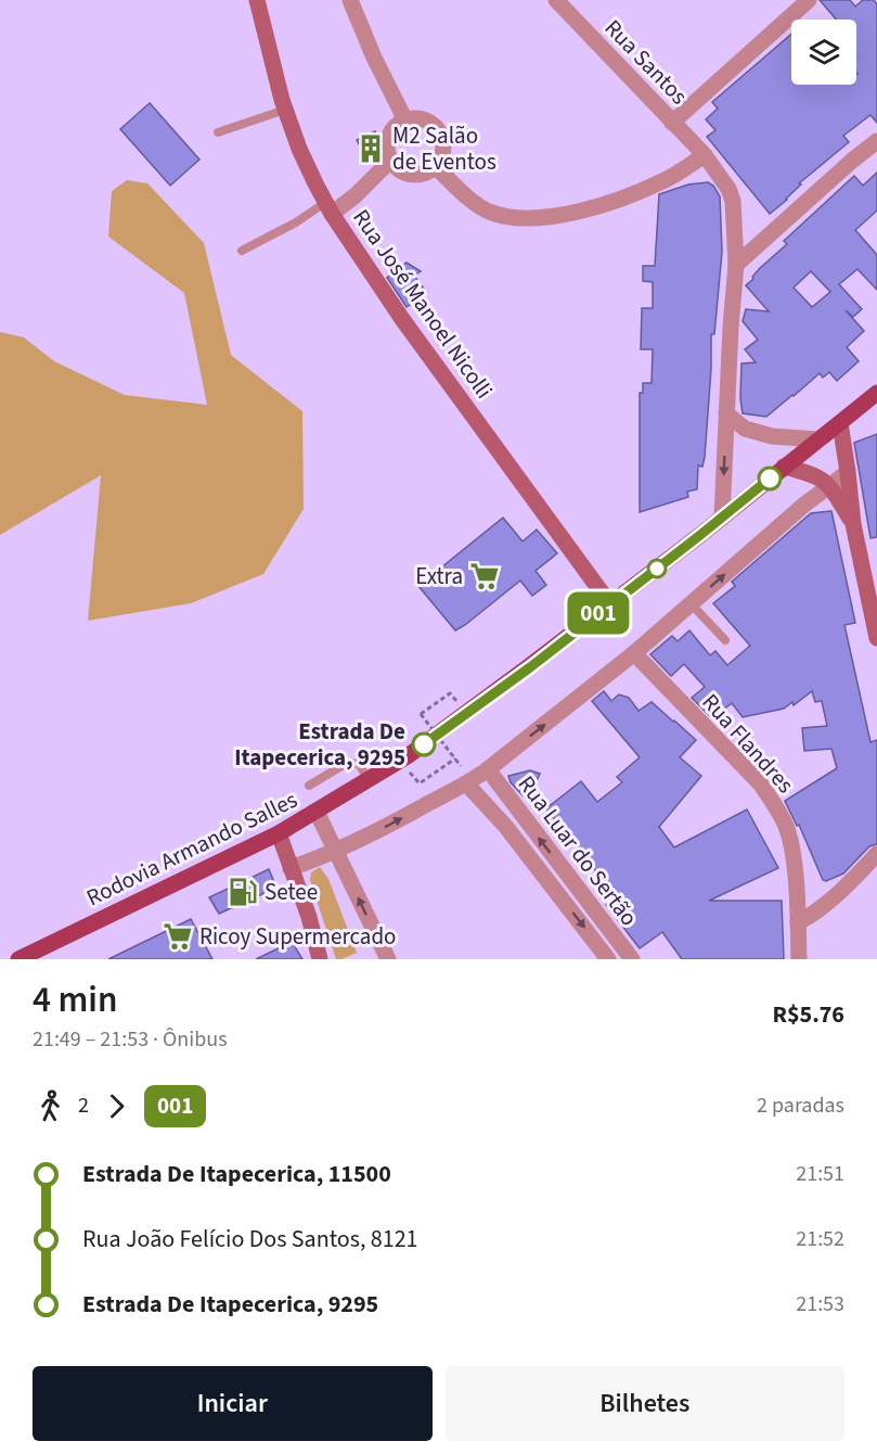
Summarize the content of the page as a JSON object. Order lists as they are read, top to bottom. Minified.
{"streets":{"main road":["Rua José Manoel Nicolli","Rodovia Armando Salles"],"street":["Rua Santos","Rua Flandres","Rua Luar do Sertão"]},"crossings":[["Rua Santos","Rodovia Armando Salles"],["Rua José Manoel Nicolli","Rodovia Armando Salles"]],"places":{"building":["M2 Salão de Eventos"],"supermarket":["Extra","Ricoy Supermercado"],"other":["Estrada De Itapecerica, 9295"],"fuel station":["Setee"]},"lines":["bus line 001"],"page":{"on_map":"001","heading":["4 min","21:49 – 21:53 · Ônibus","R$5.76"],"legs":["2","001","2 paradas"],"list":[{"name":"Estrada De Itapecerica, 11500","value":"21:51"},{"name":"Rua João Felício Dos Santos, 8121","value":"21:52"},{"name":"Estrada De Itapecerica, 9295","value":"21:53"}],"buttons":["Iniciar","Bilhetes"]}}
